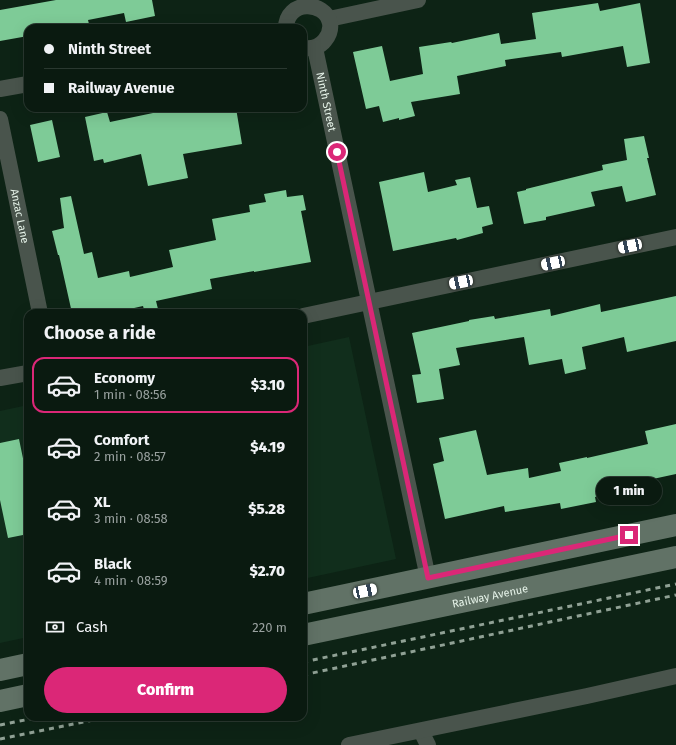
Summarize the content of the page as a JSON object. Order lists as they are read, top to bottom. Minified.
{"streets":{"main road":["Railway Avenue"],"street":["Ninth Street","Anzac Lane"]},"page":{"banner":["Ninth Street","Railway Avenue"],"heading":"Choose a ride","list":[{"name":"Economy","note":"1 min · 08:56","value":"$3.10"},{"name":"Comfort","note":"2 min · 08:57","value":"$4.19"},{"name":"XL","note":"3 min · 08:58","value":"$5.28"},{"name":"Black","note":"4 min · 08:59","value":"$2.70"}],"bubble":"1 min","pay":["Cash","220 m"],"buttons":"Confirm"}}
